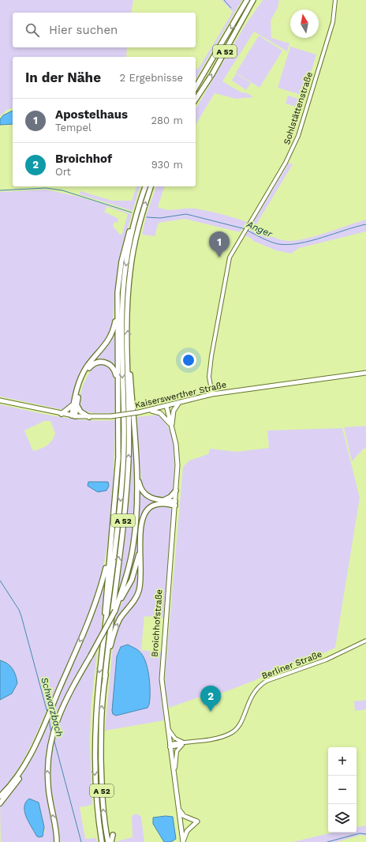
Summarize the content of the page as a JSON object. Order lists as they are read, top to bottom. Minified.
{"streets":{"highway":["A 52"],"main road":["Kaiserswerther Straße","Broichhofstraße"],"street":["Sohlstättenstraße","Berliner Straße"]},"crossings":[["Sohlstättenstraße","Kaiserswerther Straße"],["Kaiserswerther Straße","Broichhofstraße"],["Broichhofstraße","Berliner Straße"]],"water":["Anger","Schwarzbach"],"north":"top","page":{"search":"Hier suchen","heading":["In der Nähe","2 Ergebnisse"],"list":[{"mark":"1","name":"Apostelhaus","note":"Tempel","value":"280 m"},{"mark":"2","name":"Broichhof","note":"Ort","value":"930 m"}],"pins":["1","2"],"map_buttons":["+","−"]}}
